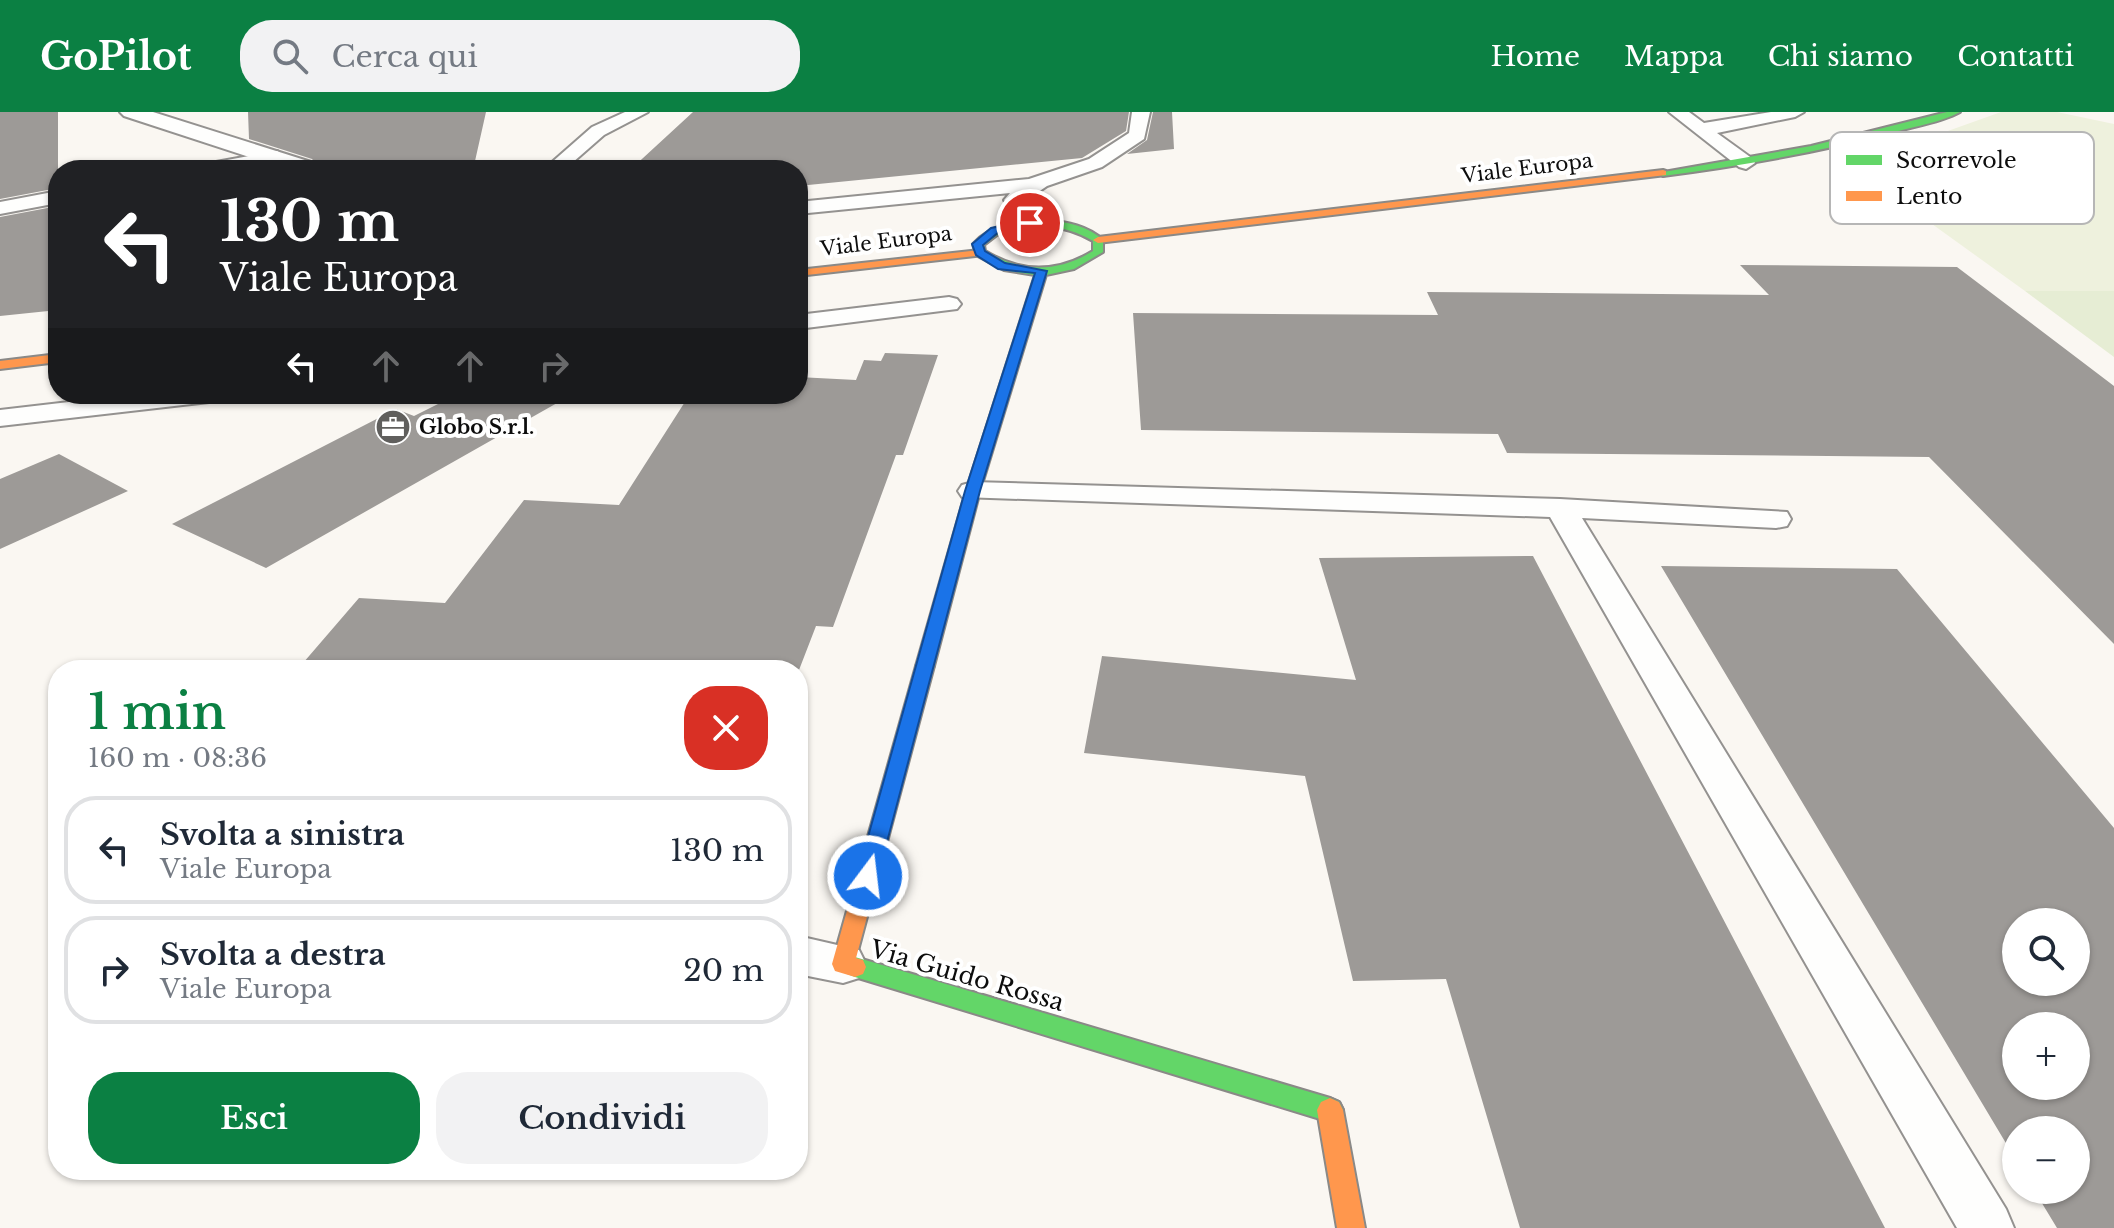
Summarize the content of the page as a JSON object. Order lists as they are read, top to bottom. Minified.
{"streets":{"street":["Viale Europa","Via Guido Rossa"]},"crossings":[["Viale Europa","Via Guido Rossa"]],"places":{"office":["Globo S.r.l."]},"legend":["Scorrevole","Lento"],"page":{"header":"GoPilot","search":"Cerca qui","nav":["Home","Mappa","Chi siamo","Contatti"],"turn":["130 m","Viale Europa"],"heading":["1 min","160 m · 08:36"],"list":[{"name":"Svolta a sinistra","note":"Viale Europa","value":"130 m"},{"name":"Svolta a destra","note":"Viale Europa","value":"20 m"}],"map_buttons":["+","−"],"buttons":["Esci","Condividi"]}}
